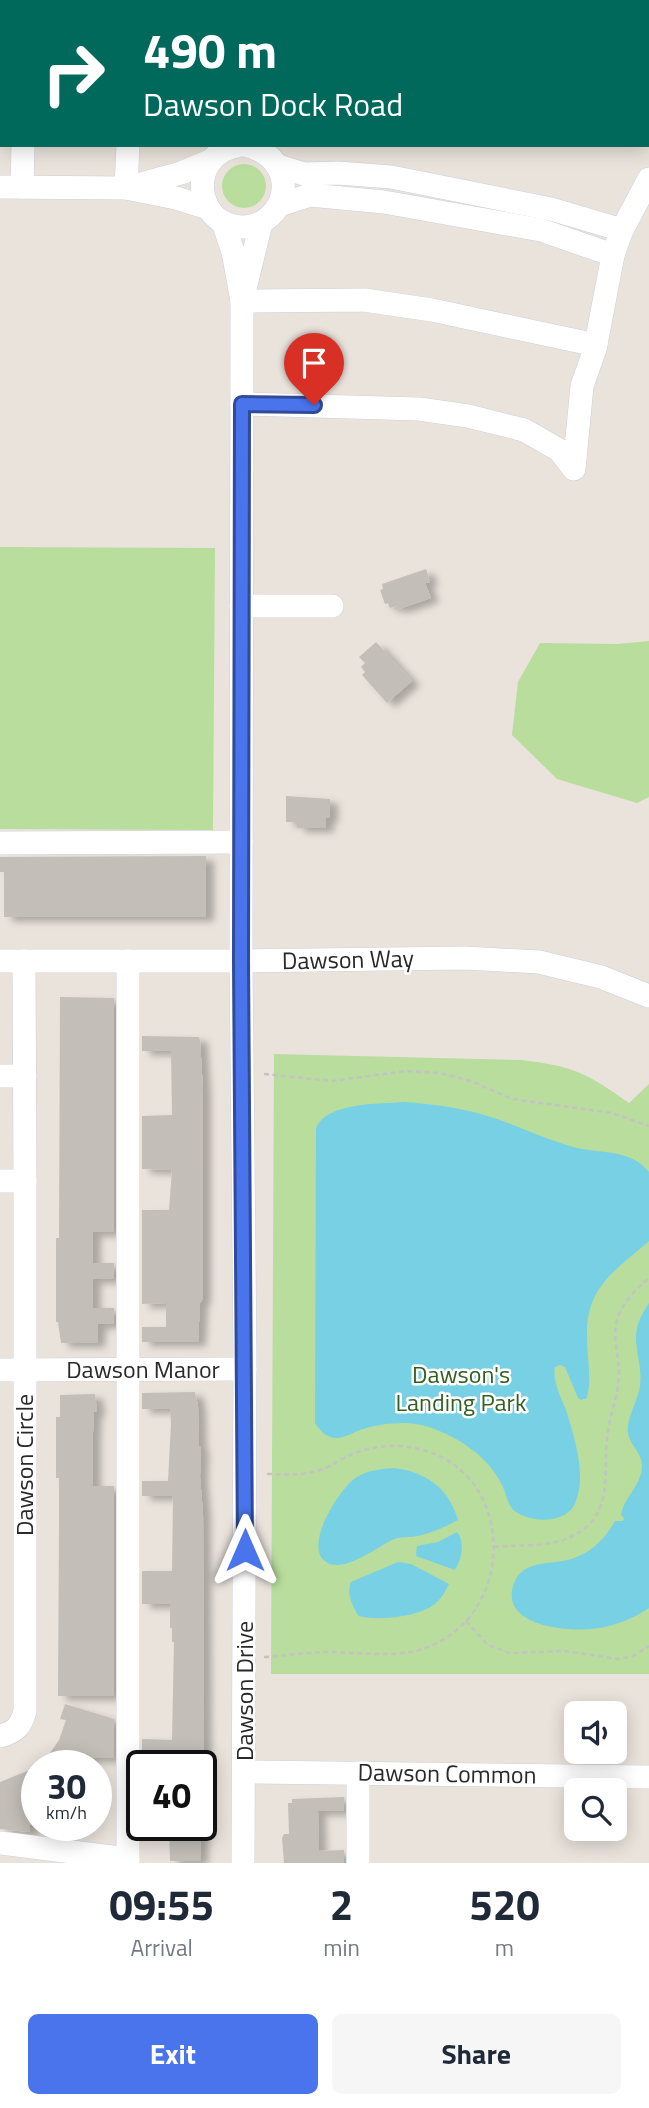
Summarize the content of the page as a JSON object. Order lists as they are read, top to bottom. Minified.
{"streets":{"street":["Dawson Way","Dawson Manor","Dawson Circle","Dawson Drive","Dawson Common"]},"crossings":[["Dawson Way","Dawson Circle"],["Dawson Way","Dawson Drive"],["Dawson Manor","Dawson Circle"],["Dawson Manor","Dawson Drive"],["Dawson Drive","Dawson Common"]],"parks":["Dawson's Landing Park"],"page":{"turn":["490 m","Dawson Dock Road"],"speed":"30 km/h","limit":"40","eta":["09:55","Arrival","2","min","520","m"],"buttons":["Exit","Share"]}}
